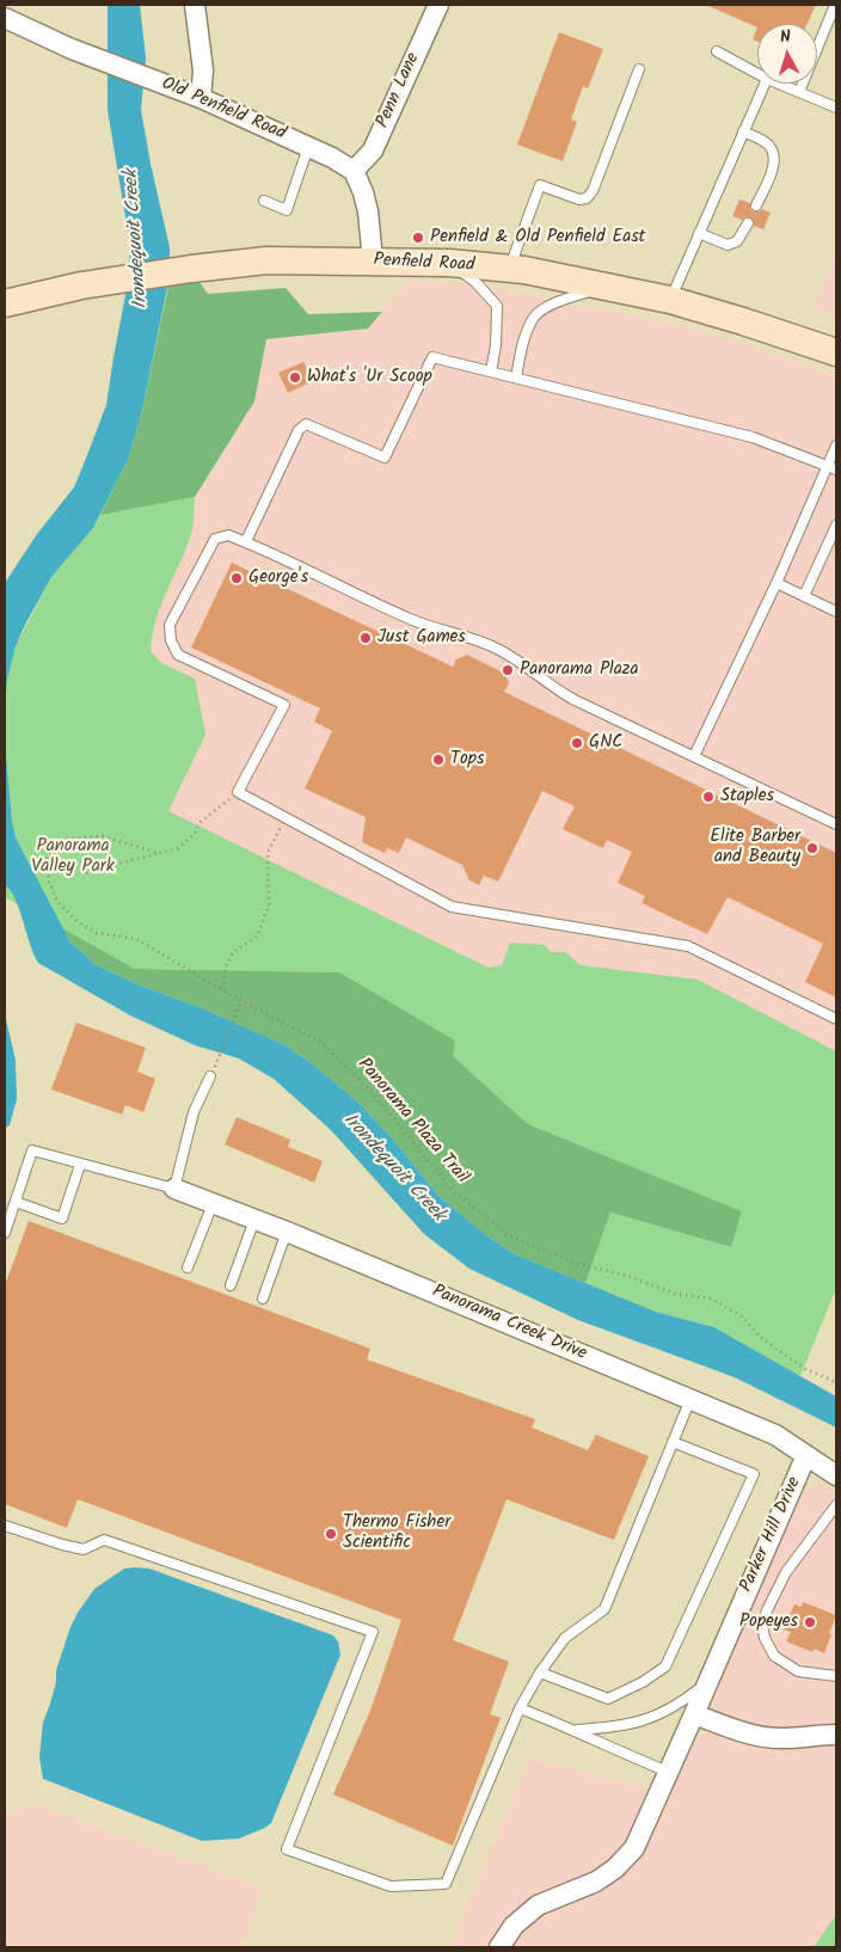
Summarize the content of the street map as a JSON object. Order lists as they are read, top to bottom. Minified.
{"streets":{"main road":["Penfield Road"],"street":["Penn Lane","Old Penfield Road","Panorama Creek Drive","Parker Hill Drive"],"path":["Panorama Plaza Trail"]},"crossings":[["Penn Lane","Old Penfield Road"],["Panorama Creek Drive","Parker Hill Drive"]],"water":["Irondequoit Creek"],"parks":["Panorama Valley Park"],"places":["Penfield & Old Penfield East","What's 'Ur Scoop","George's","Just Games","Panorama Plaza","GNC","Tops","Staples","Elite Barber and Beauty","Thermo Fisher Scientific","Popeyes"],"north":"top"}
